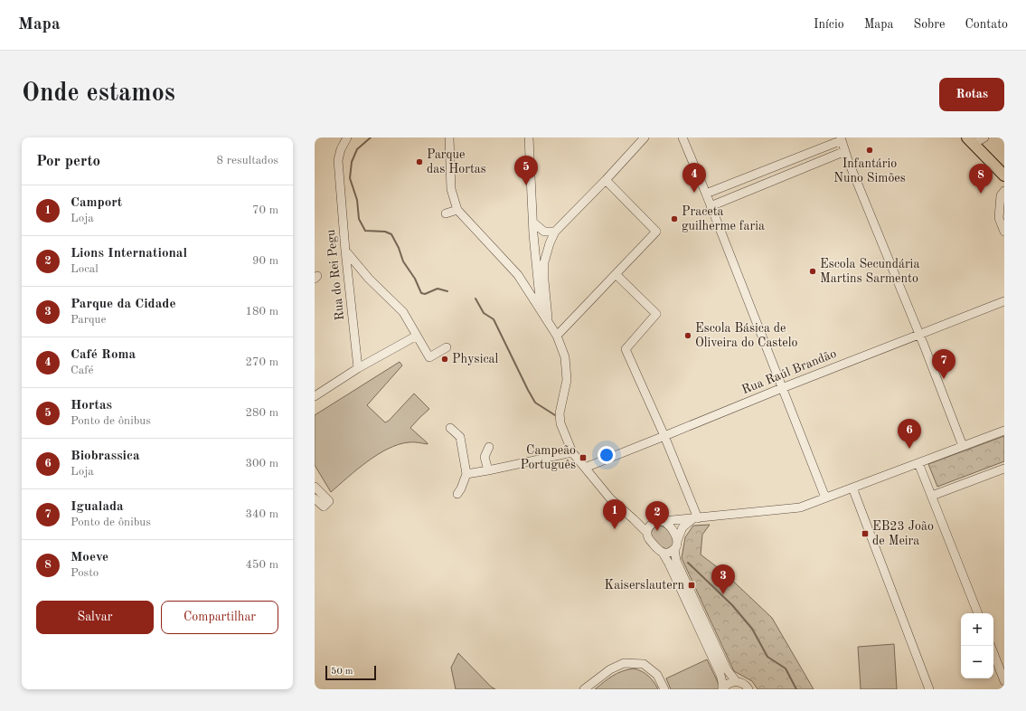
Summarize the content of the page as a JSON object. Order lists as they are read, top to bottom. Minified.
{"streets":{"street":["Rua do Rei Pegu","Rua Raúl Brandão"]},"places":{"other":["Infantário Nuno Simões","Parque das Hortas","Praceta guilherme faria","Escola Secundária Martins Sarmento","Escola Básica de Oliveira do Castelo","Physical"],"transit":["Campeão Português","EB23 João de Meira","Kaiserslautern"]},"scale_bar":"50 m","page":{"header":"Mapa","nav":["Início","Mapa","Sobre","Contato"],"buttons":["Rotas",["Salvar","Compartilhar"]],"title":"Onde estamos","heading":["Por perto","8 resultados"],"pins":["5","4","8","7","6","1","2","3"],"list":[{"mark":"1","name":"Camport","note":"Loja","value":"70 m"},{"mark":"2","name":"Lions International","note":"Local","value":"90 m"},{"mark":"3","name":"Parque da Cidade","note":"Parque","value":"180 m"},{"mark":"4","name":"Café Roma","note":"Café","value":"270 m"},{"mark":"5","name":"Hortas","note":"Ponto de ônibus","value":"280 m"},{"mark":"6","name":"Biobrassica","note":"Loja","value":"300 m"},{"mark":"7","name":"Igualada","note":"Ponto de ônibus","value":"340 m"},{"mark":"8","name":"Moeve","note":"Posto","value":"450 m"}],"map_buttons":["+","−"],"scale":"50 m"}}
